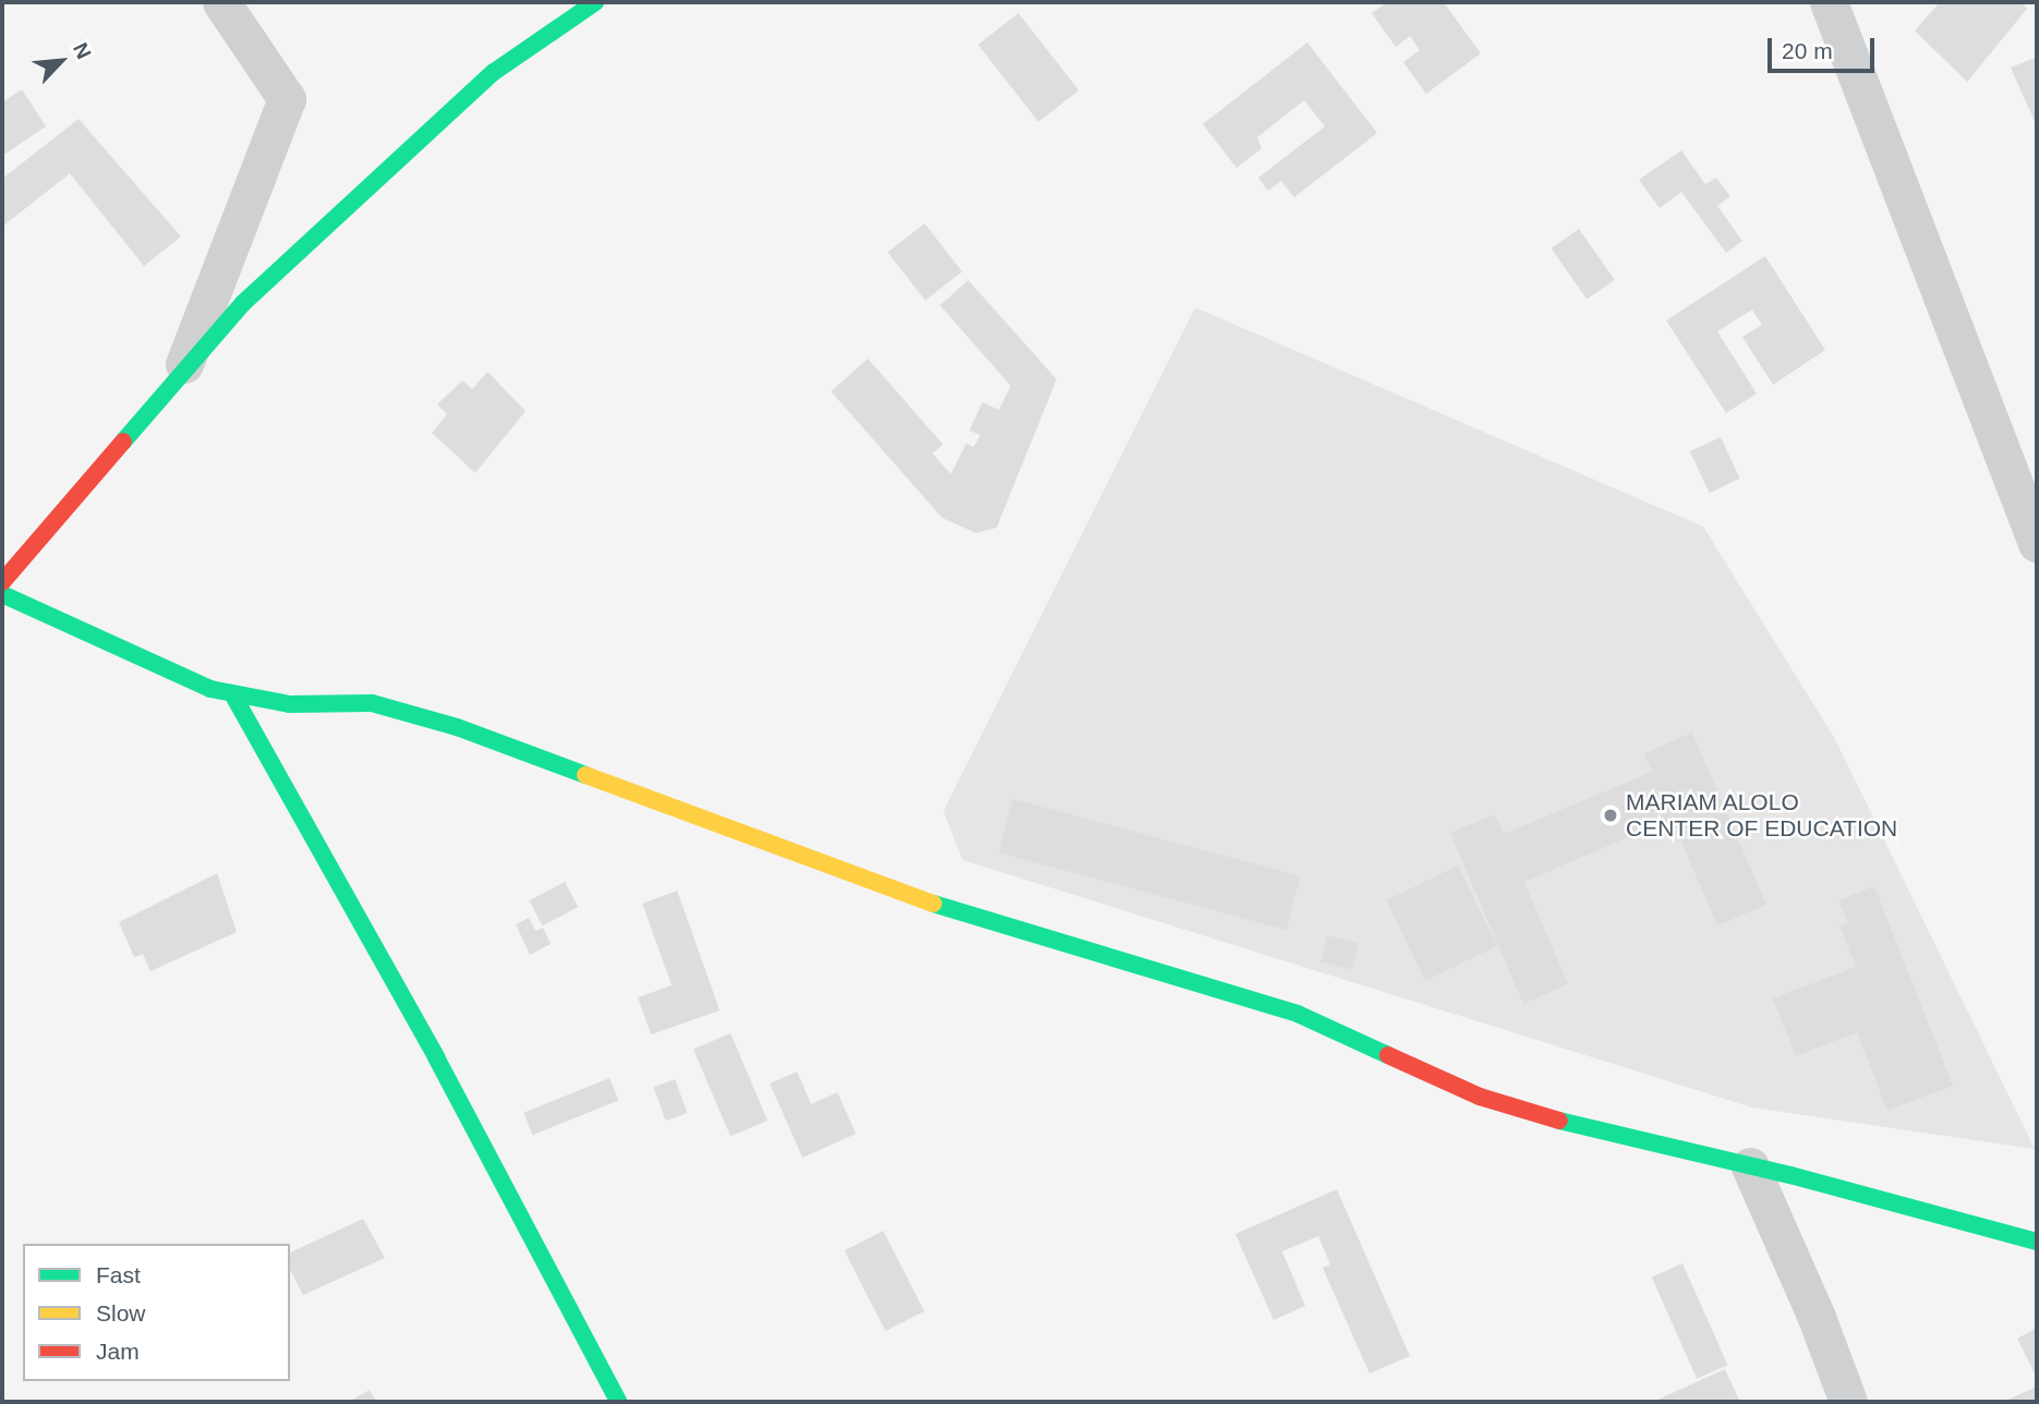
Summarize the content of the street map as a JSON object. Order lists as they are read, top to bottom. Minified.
{"places":["MARIAM ALOLO CENTER OF EDUCATION"],"legend":["Fast","Slow","Jam"],"scale_bar":"20 m","north":"top right"}
